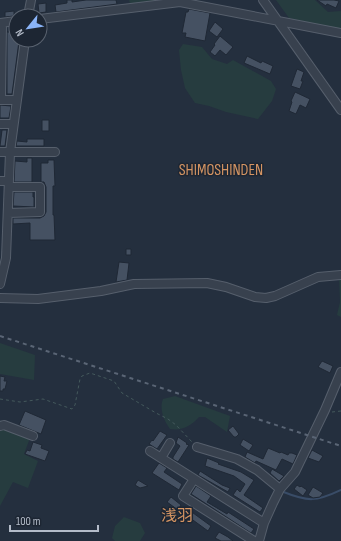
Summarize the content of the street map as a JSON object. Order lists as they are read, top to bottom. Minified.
{"districts":["SHIMOSHINDEN","浅羽"],"scale_bar":"100 m","north":"bottom left"}
